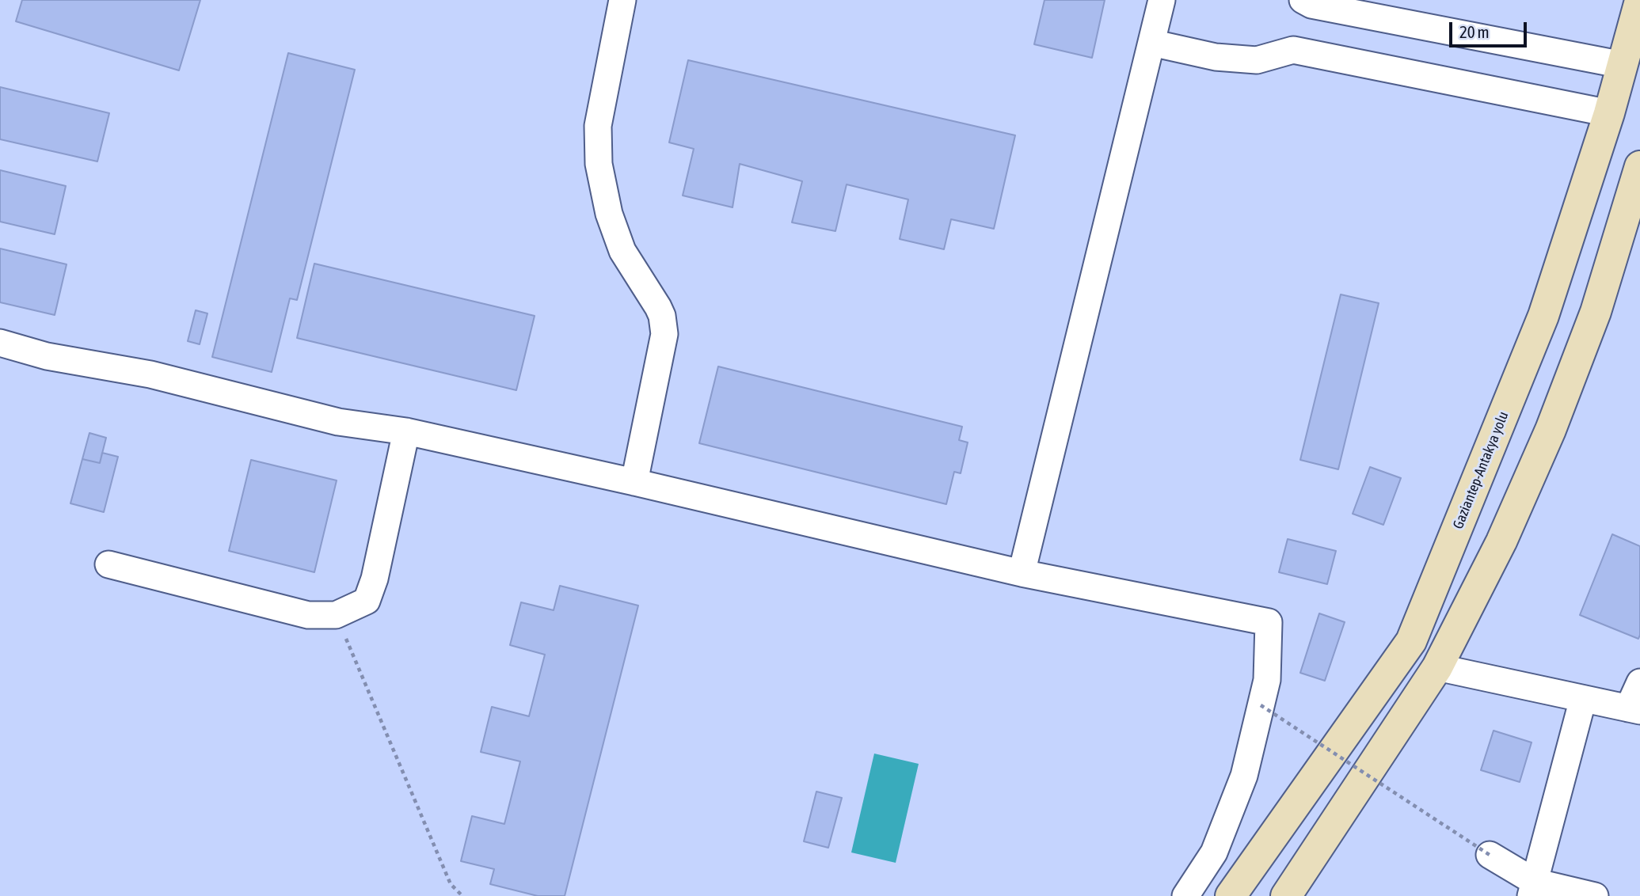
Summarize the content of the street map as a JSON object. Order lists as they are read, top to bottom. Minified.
{"streets":{"main road":["Gaziantep-Antakya yolu"]},"scale_bar":"20 m"}
